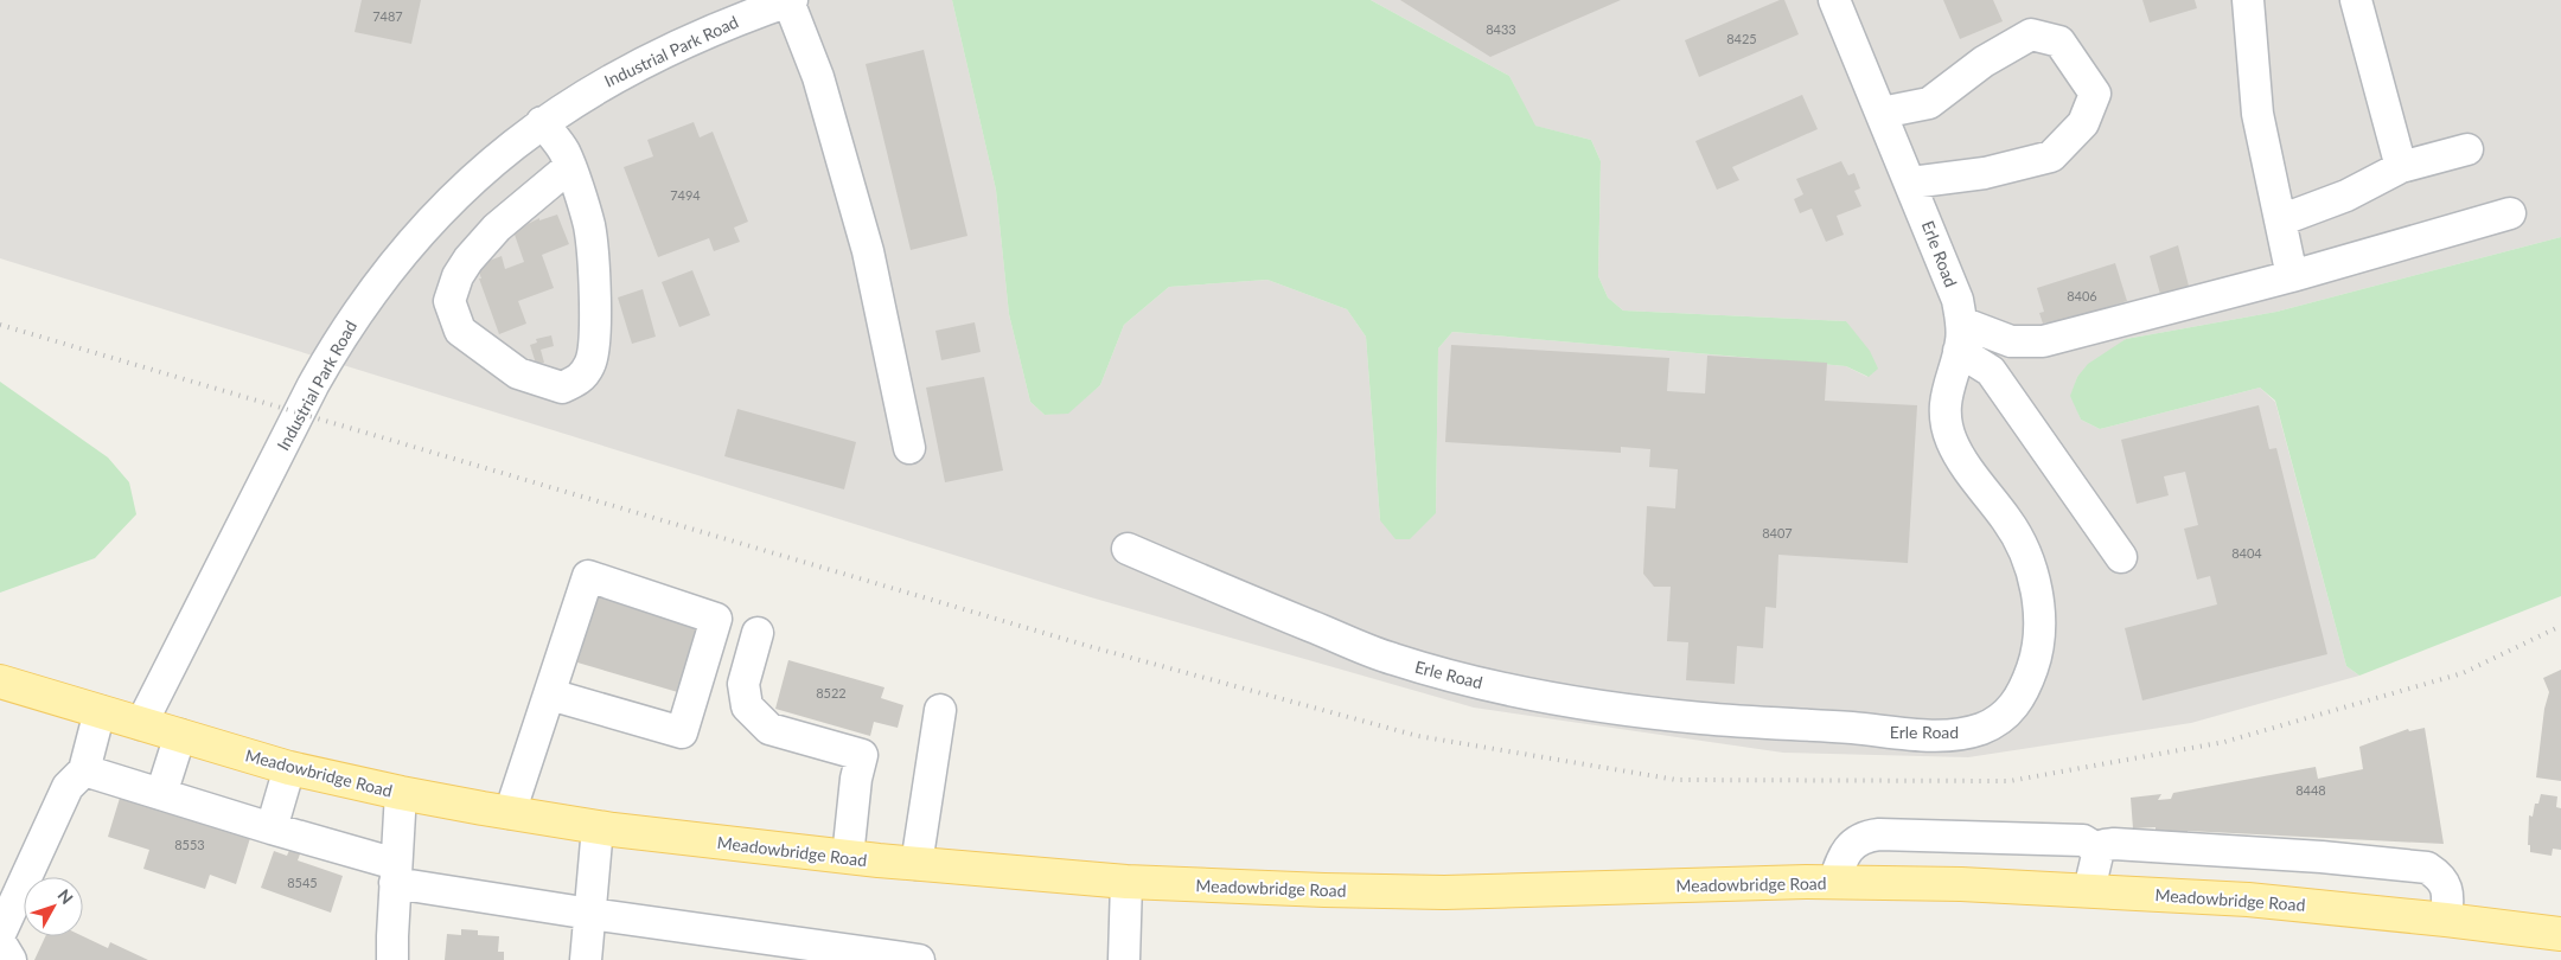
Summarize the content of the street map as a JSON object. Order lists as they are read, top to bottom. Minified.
{"streets":{"main road":["Meadowbridge Road"],"street":["Industrial Park Road","Erle Road"]},"crossings":[["Industrial Park Road","Meadowbridge Road"]],"house_numbers":["7487","8433","8425","7494","8406","8407","8404","8522","8448","8553","8545"],"north":"top right"}
